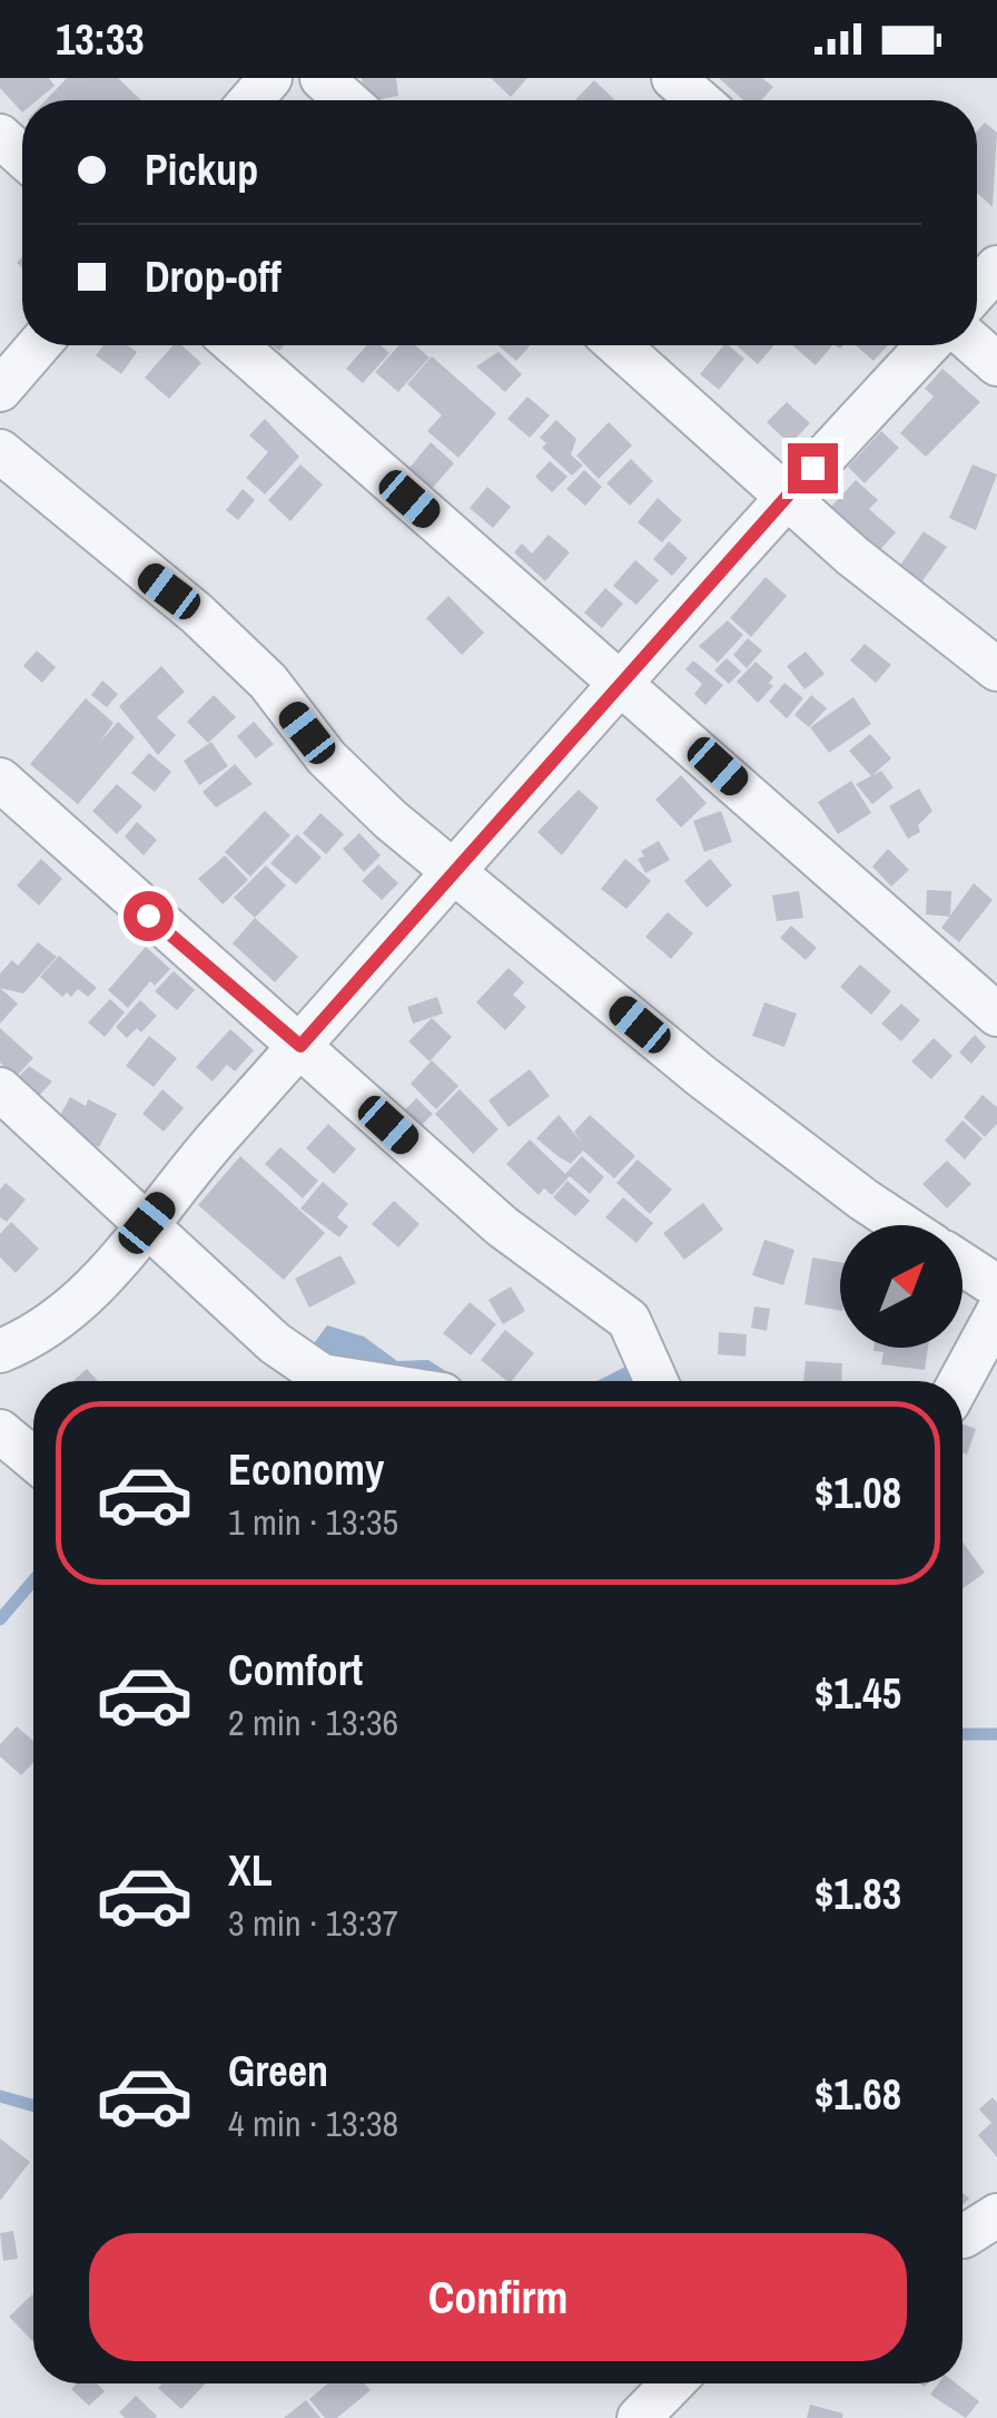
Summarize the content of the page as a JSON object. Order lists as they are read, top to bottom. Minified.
{"north":"top right","page":{"status":"13:33","banner":["Pickup","Drop-off"],"list":[{"name":"Economy","note":"1 min · 13:35","value":"$1.08"},{"name":"Comfort","note":"2 min · 13:36","value":"$1.45"},{"name":"XL","note":"3 min · 13:37","value":"$1.83"},{"name":"Green","note":"4 min · 13:38","value":"$1.68"}],"buttons":"Confirm"}}
